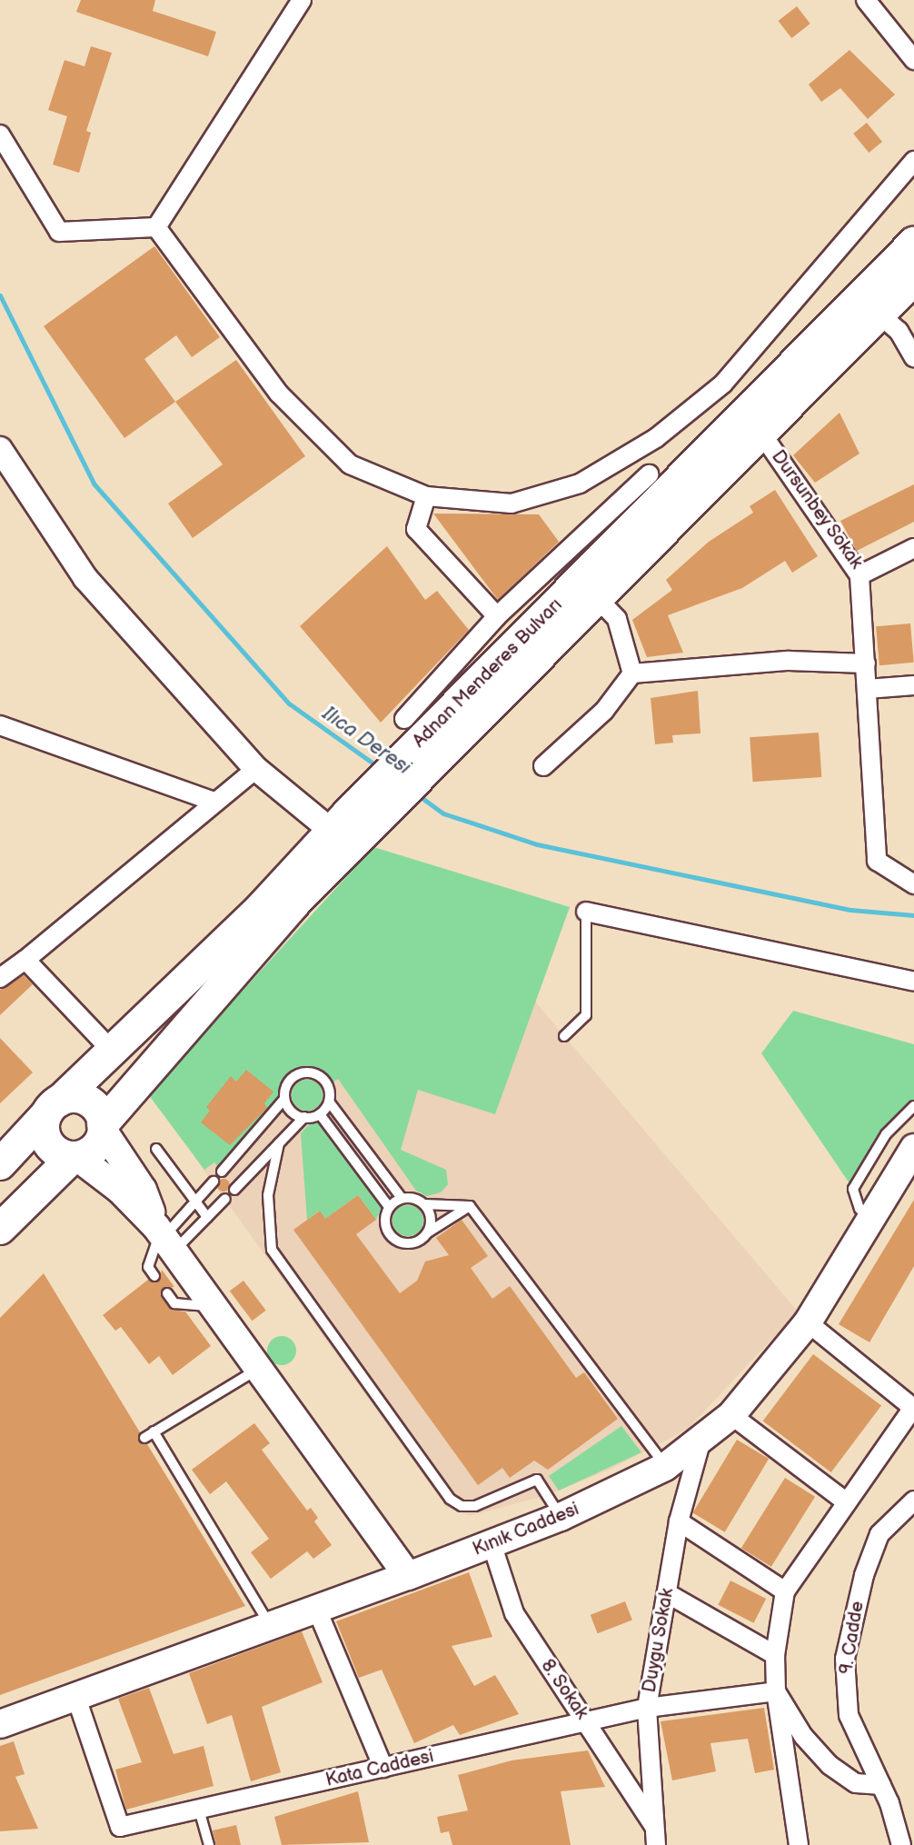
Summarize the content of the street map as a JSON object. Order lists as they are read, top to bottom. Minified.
{"streets":{"main road":["Adnan Menderes Bulvarı","Kınık Caddesi"],"street":["Dursunbey Sokak","9. Cadde","Duygu Sokak","8. Sokak","Kata Caddesi"]},"crossings":[["Dursunbey Sokak","Adnan Menderes Bulvarı"],["Kınık Caddesi","Duygu Sokak"],["Kınık Caddesi","8. Sokak"],["Kınık Caddesi","Kata Caddesi"],["Duygu Sokak","8. Sokak"],["Duygu Sokak","Kata Caddesi"],["8. Sokak","Kata Caddesi"]],"water":["Ilıca Deresi"]}
